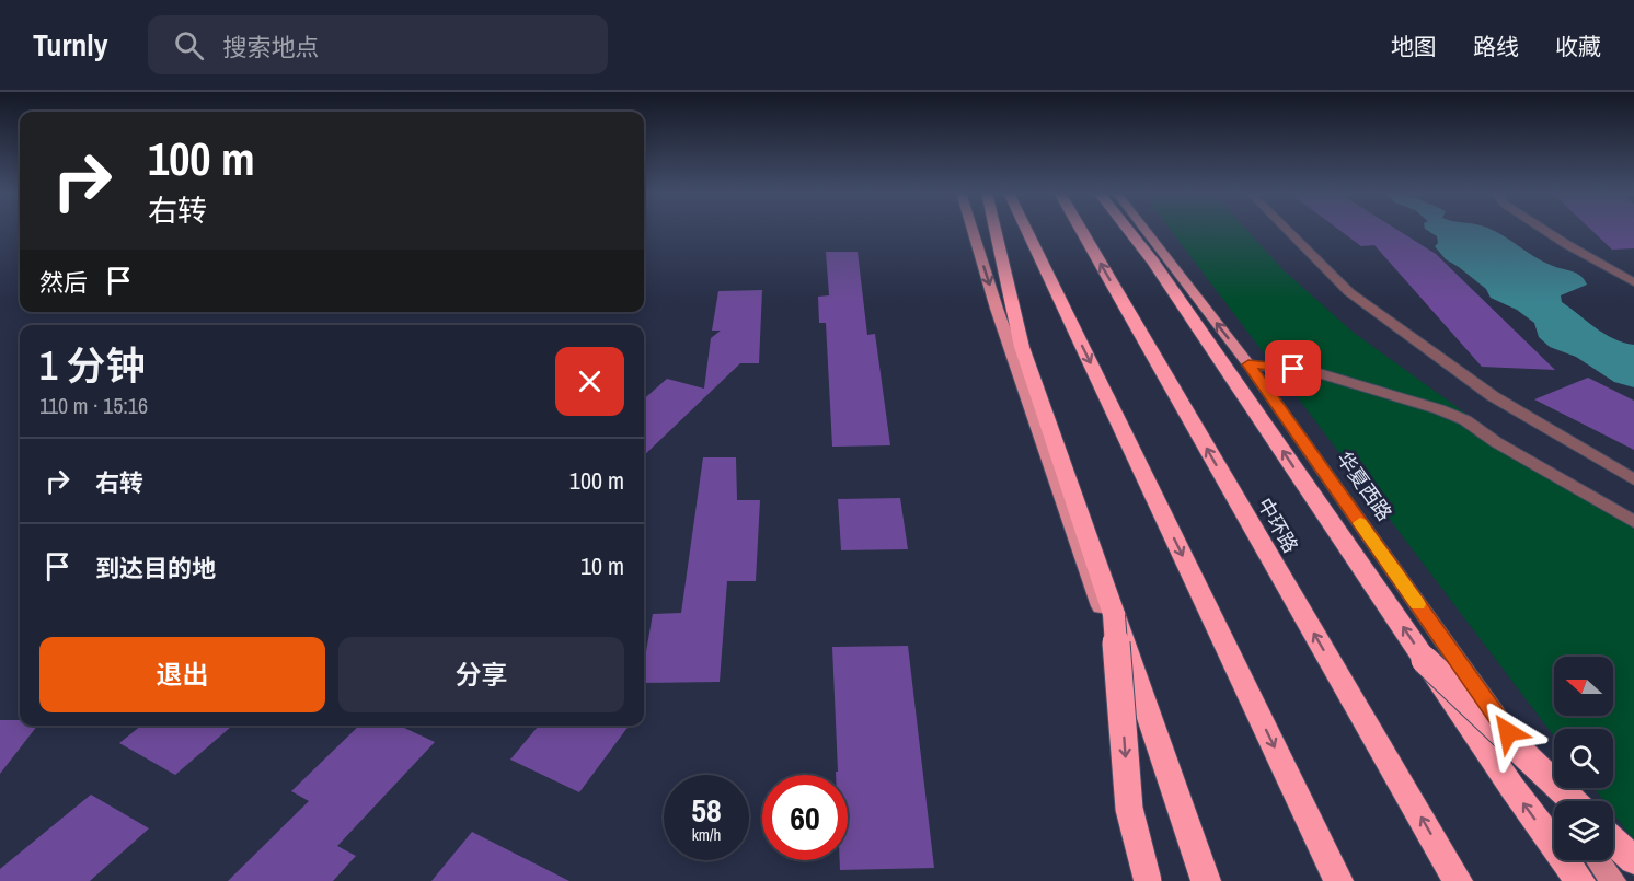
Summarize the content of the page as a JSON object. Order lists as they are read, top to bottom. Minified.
{"streets":{"highway":["中环路"],"main road":["华夏西路"]},"north":"left","page":{"header":"Turnly","search":"搜索地点","nav":["地图","路线","收藏"],"turn":["100 m","右转"],"then":"然后","heading":["1 分钟","110 m · 15:16"],"list":[{"name":"右转","value":"100 m"},{"name":"到达目的地","value":"10 m"}],"buttons":["退出","分享"],"speed":"58 km/h","limit":"60"}}
